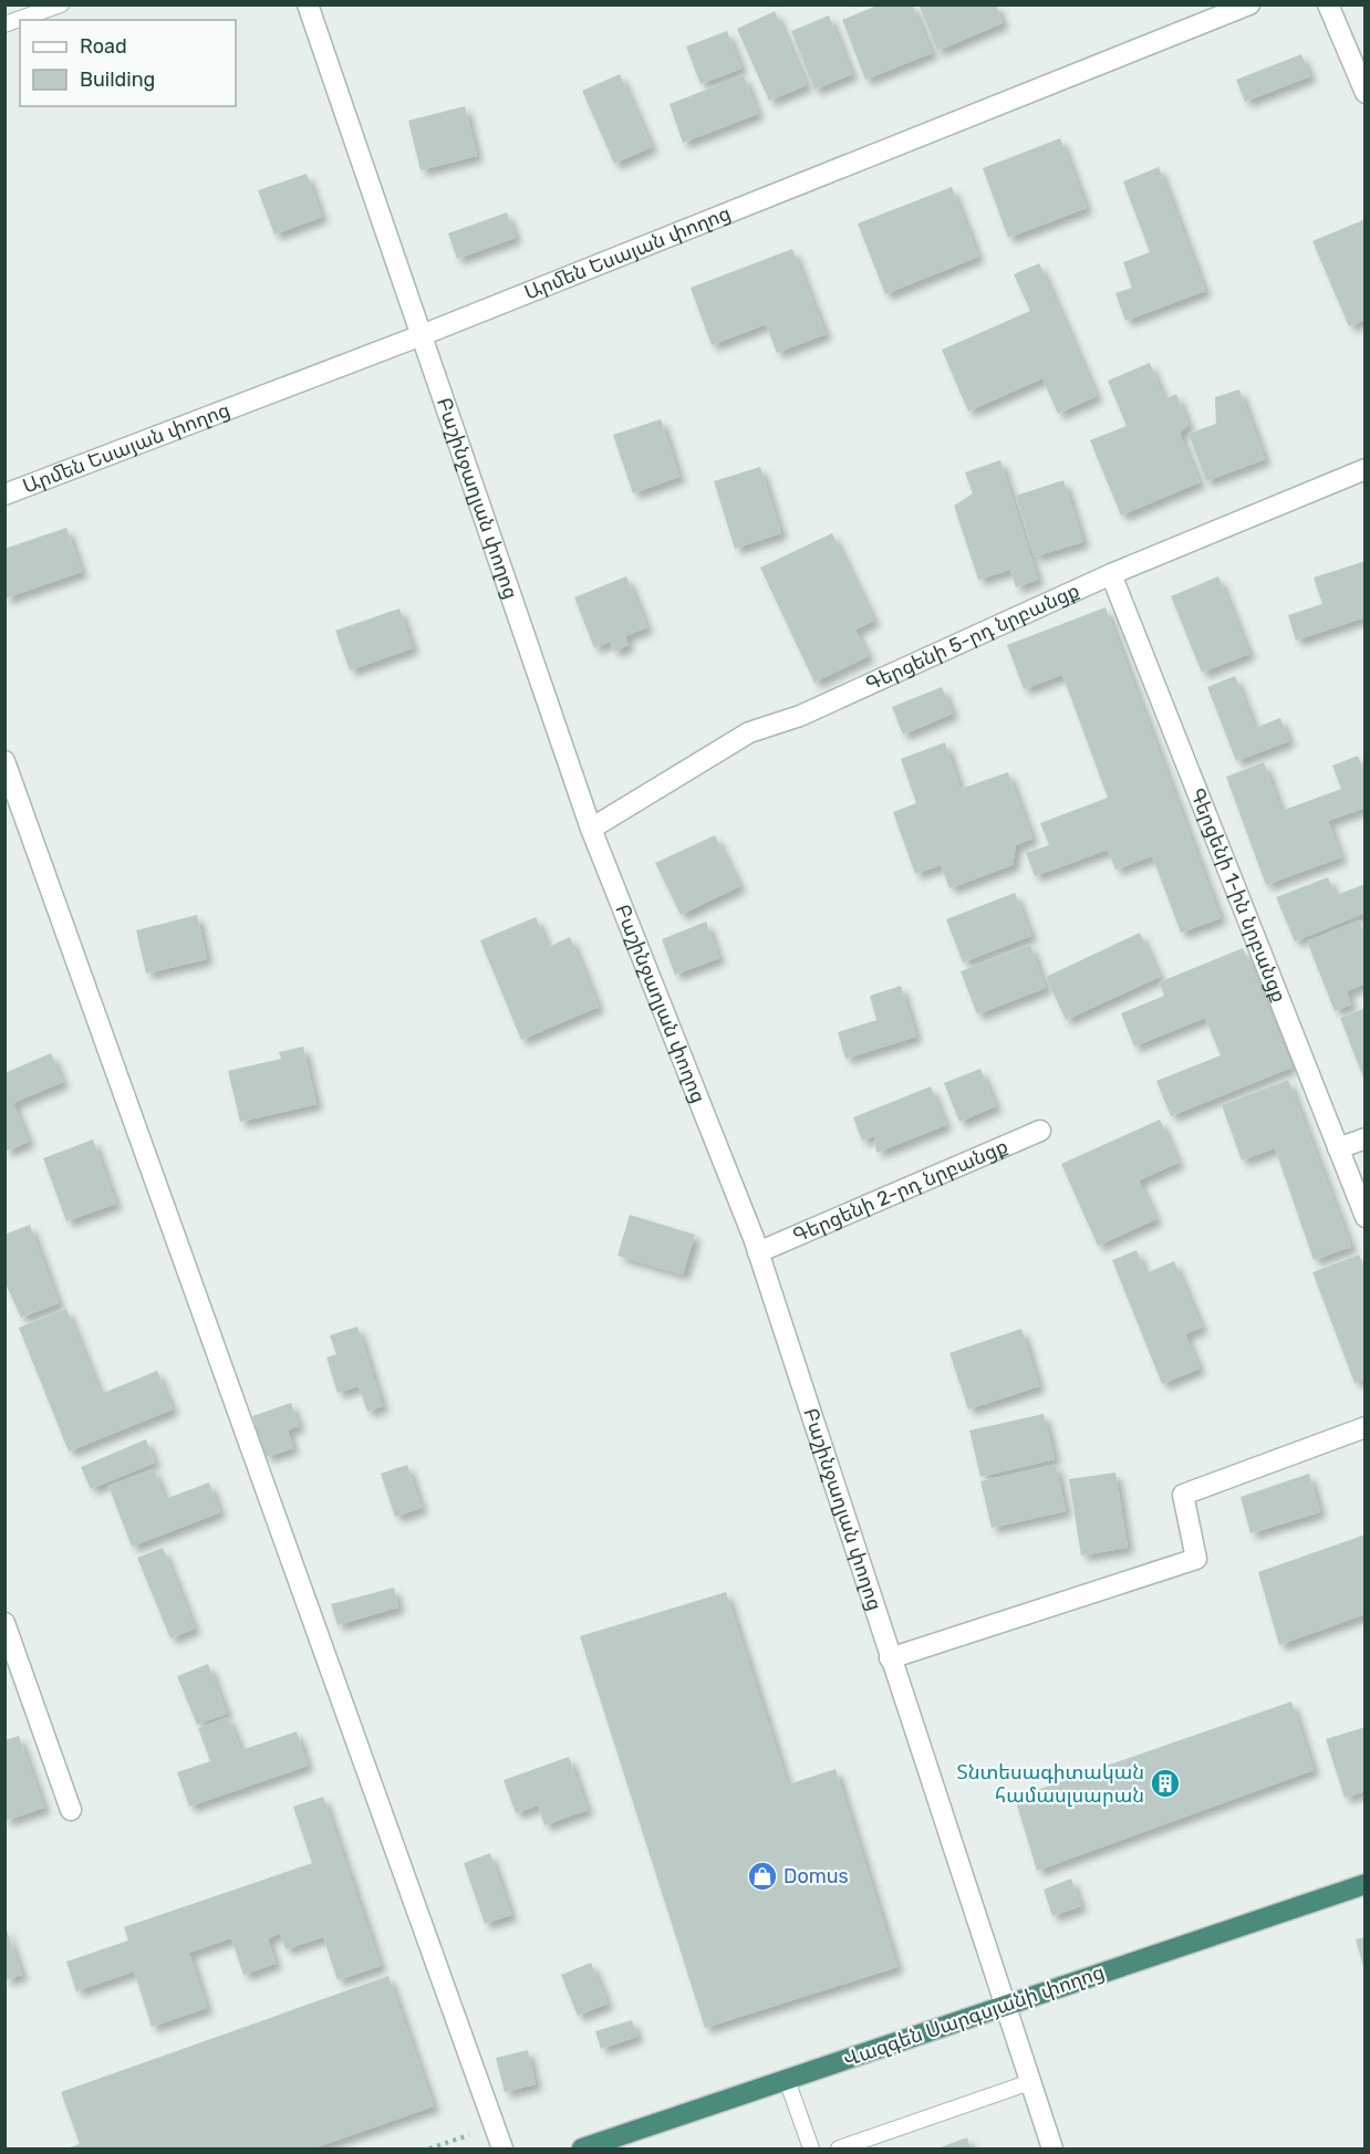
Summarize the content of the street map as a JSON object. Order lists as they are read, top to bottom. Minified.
{"streets":{"highway":["Վազգեն Սարգսյանի փողոց"],"street":["Արմեն Եսայան փողոց","Բաշինջաղյան փողոց","Գերցենի 5-րդ նրբանցք","Գերցենի 1-ին նրբանցք","Գերցենի 2-րդ նրբանցք"]},"crossings":[["Արմեն Եսայան փողոց","Բաշինջաղյան փողոց"],["Բաշինջաղյան փողոց","Գերցենի 5-րդ նրբանցք"],["Բաշինջաղյան փողոց","Գերցենի 2-րդ նրբանցք"],["Բաշինջաղյան փողոց","Վազգեն Սարգսյանի փողոց"],["Գերցենի 5-րդ նրբանցք","Գերցենի 1-ին նրբանցք"]],"places":{"building":["Տնտեսագիտական համասլսարան"],"shop":["Domus"]},"legend":["Road","Building"]}
